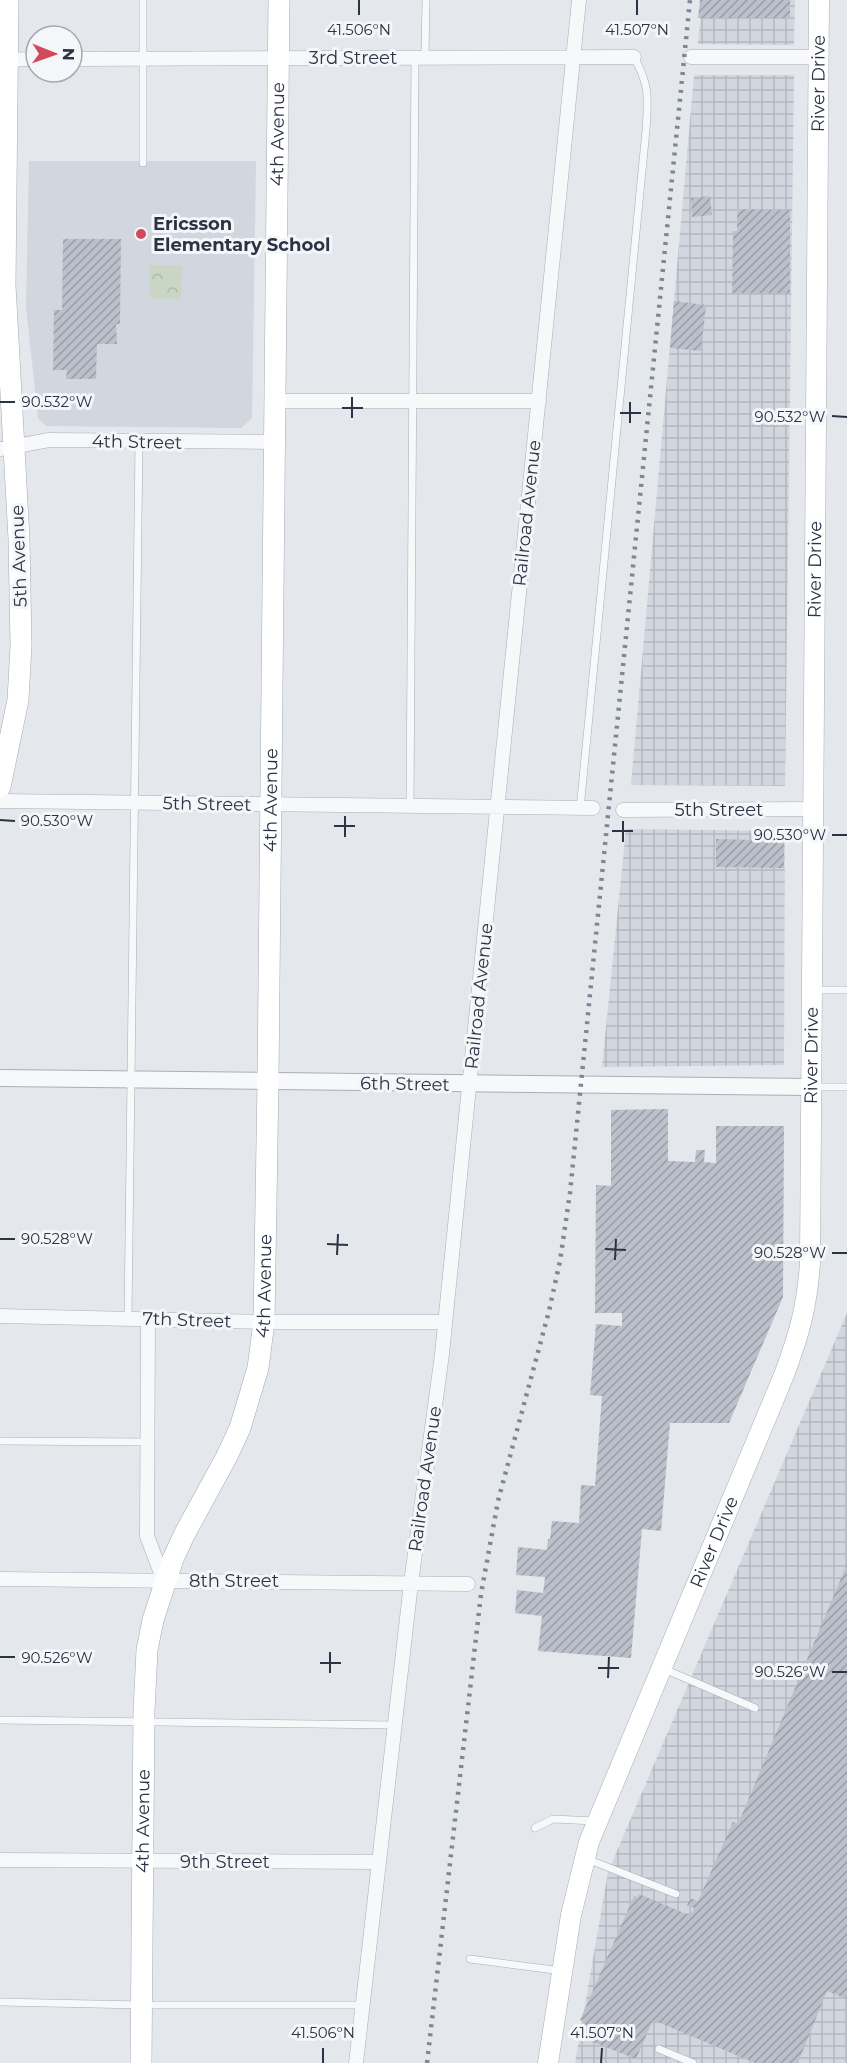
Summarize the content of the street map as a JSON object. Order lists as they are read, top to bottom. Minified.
{"streets":{"main road":["River Drive","4th Avenue","5th Avenue"],"street":["3rd Street","4th Street","Railroad Avenue","5th Street","6th Street","7th Street","8th Street","9th Street"]},"crossings":[["3rd Street","4th Avenue"],["3rd Street","Railroad Avenue"],["River Drive","5th Street"],["River Drive","6th Street"],["4th Avenue","4th Street"],["4th Avenue","5th Street"],["4th Avenue","6th Street"],["4th Avenue","7th Street"],["4th Avenue","8th Street"],["4th Avenue","9th Street"],["4th Street","5th Avenue"],["Railroad Avenue","5th Street"],["Railroad Avenue","6th Street"],["Railroad Avenue","7th Street"],["Railroad Avenue","8th Street"],["Railroad Avenue","9th Street"]],"places":["Ericsson Elementary School"],"north":"right","coordinates":["41.506°N","41.507°N","90.532°W","90.530°W","90.528°W","90.526°W"]}
